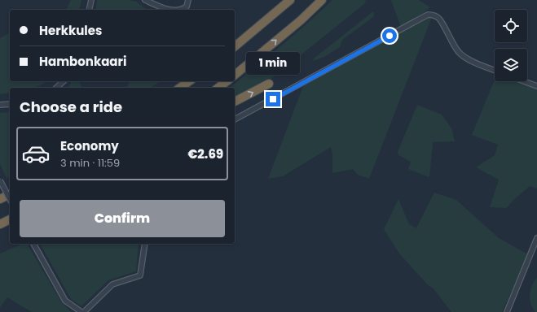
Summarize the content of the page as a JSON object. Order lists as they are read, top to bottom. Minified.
{"page":{"banner":["Herkkules","Hambonkaari"],"bubble":"1 min","heading":"Choose a ride","list":[{"name":"Economy","note":"3 min · 11:59","value":"€2.69"}],"buttons":"Confirm"}}
